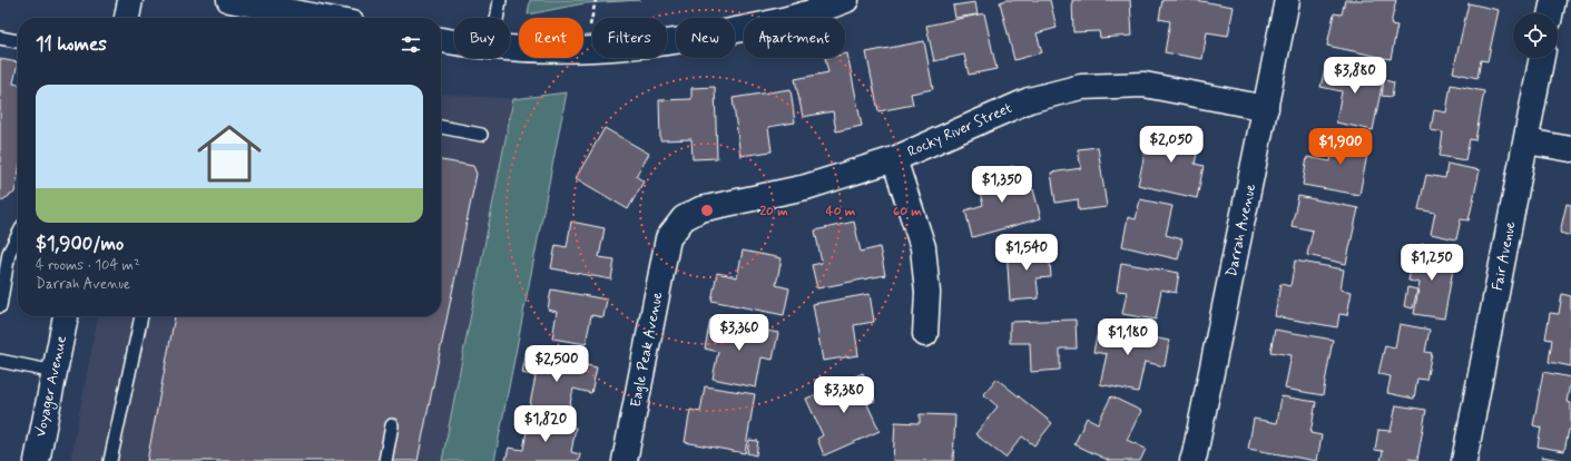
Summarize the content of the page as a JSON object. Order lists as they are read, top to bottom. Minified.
{"streets":{"street":["Rocky River Street","Darrah Avenue","Fair Avenue","Eagle Peak Avenue","Voyager Avenue"]},"crossings":[["Rocky River Street","Darrah Avenue"],["Rocky River Street","Eagle Peak Avenue"]],"page":{"chip":["Buy","Rent","Filters","New","Apartment"],"heading":"11 homes","price":["$3,880","$2,050","$1,900","$1,350","$1,540","$1,250","$3,360","$1,180","$2,500","$3,380","$1,820"],"list":[{"name":"$1,900/mo","note":"4 rooms · 104 m² · Darrah Avenue"}]},"rings":["20 m","40 m","60 m"]}
